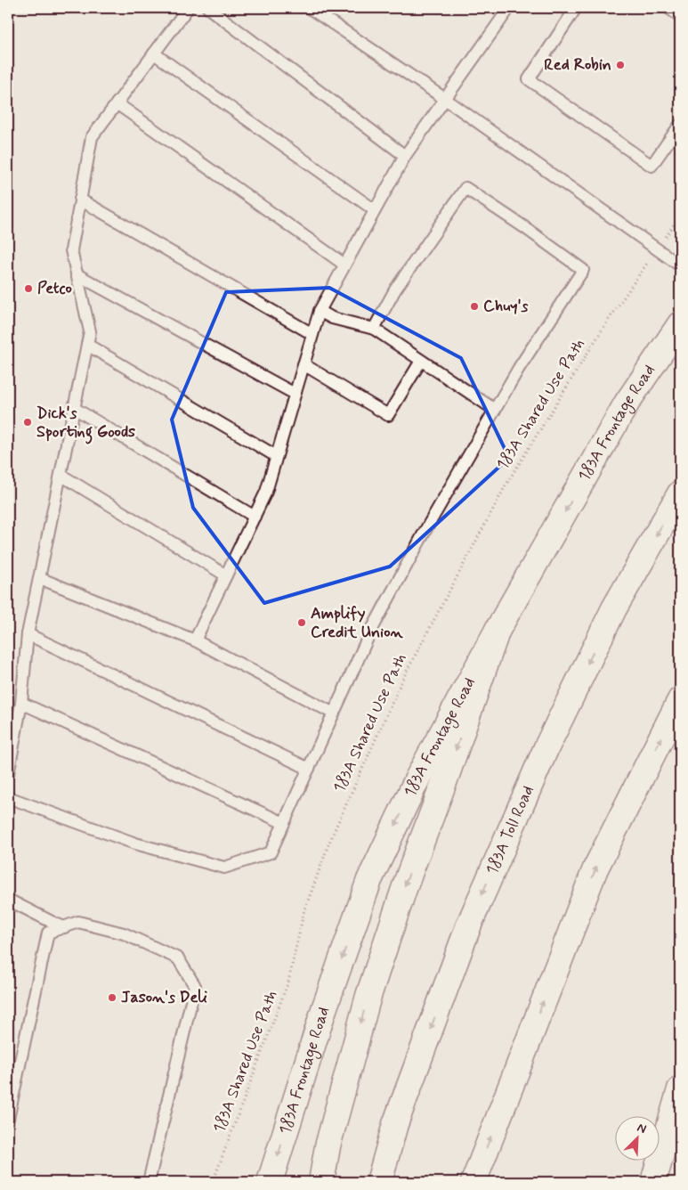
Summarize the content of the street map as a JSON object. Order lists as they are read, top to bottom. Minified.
{"streets":{"main road":["183A Frontage Road","183A Toll Road"],"path":["183A Shared Use Path"]},"places":["Red Robin","Petco","Chuy's","Dick's Sporting Goods","Amplify Credit Union","Jason's Deli"],"north":"top right"}
